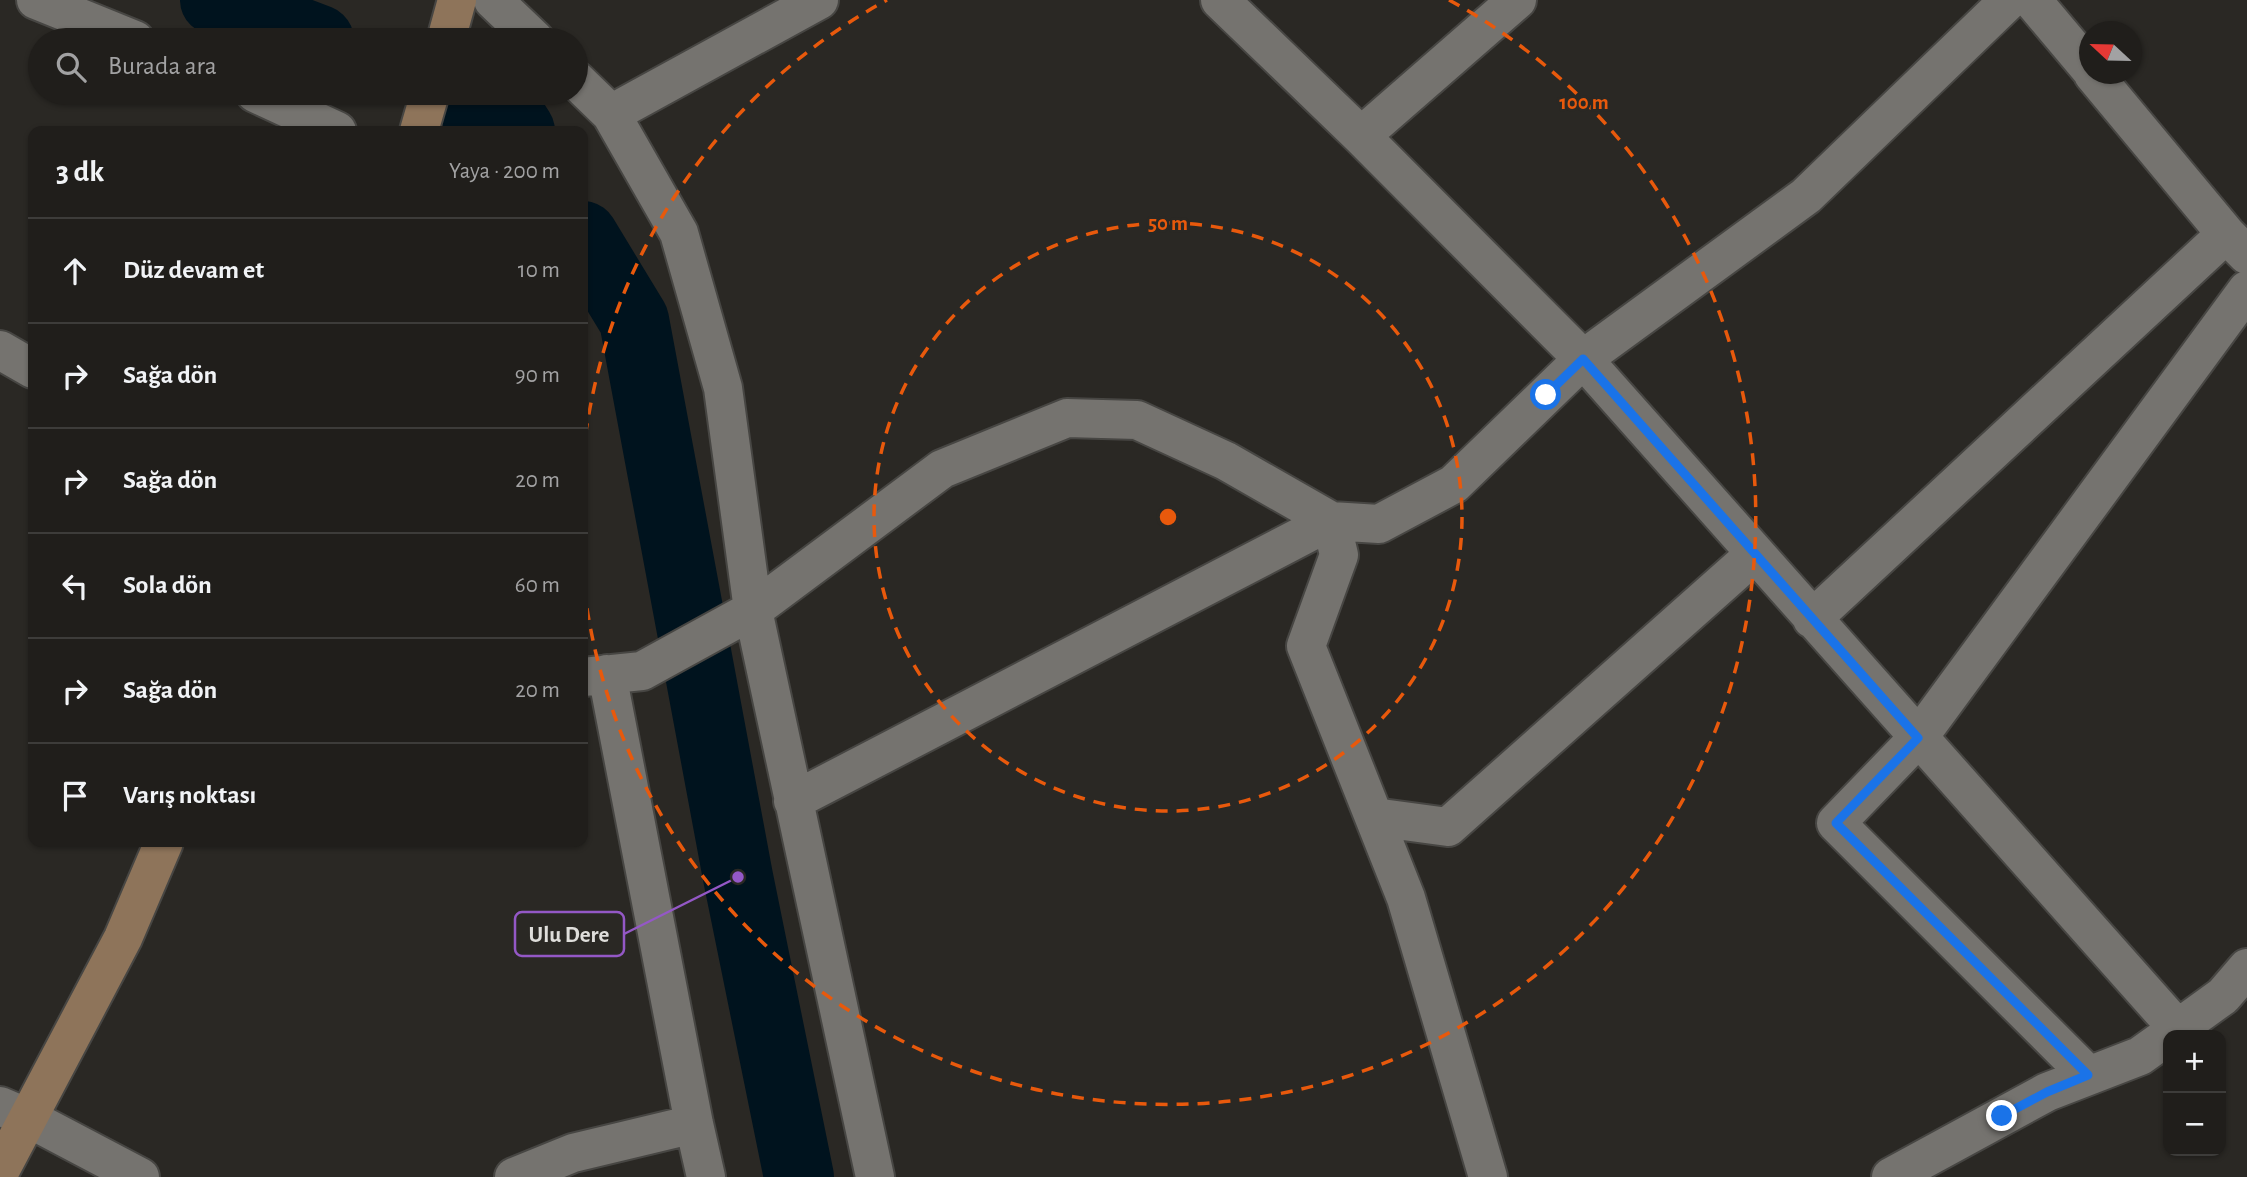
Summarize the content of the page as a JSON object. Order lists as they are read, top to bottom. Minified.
{"places":["Ulu Dere"],"north":"left","page":{"search":"Burada ara","heading":["3 dk","Yaya · 200 m"],"list":[["Düz devam et","10 m"],["Sağa dön","90 m"],["Sağa dön","20 m"],["Sola dön","60 m"],["Sağa dön","20 m"],"Varış noktası"],"map_buttons":["+","−"]},"rings":["100 m","50 m"]}
